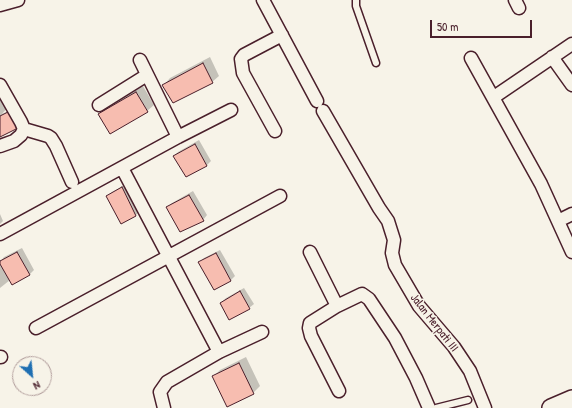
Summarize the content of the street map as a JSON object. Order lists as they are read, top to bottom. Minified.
{"streets":{"street":["Jalan Merpati III"]},"scale_bar":"50 m","north":"bottom right"}
